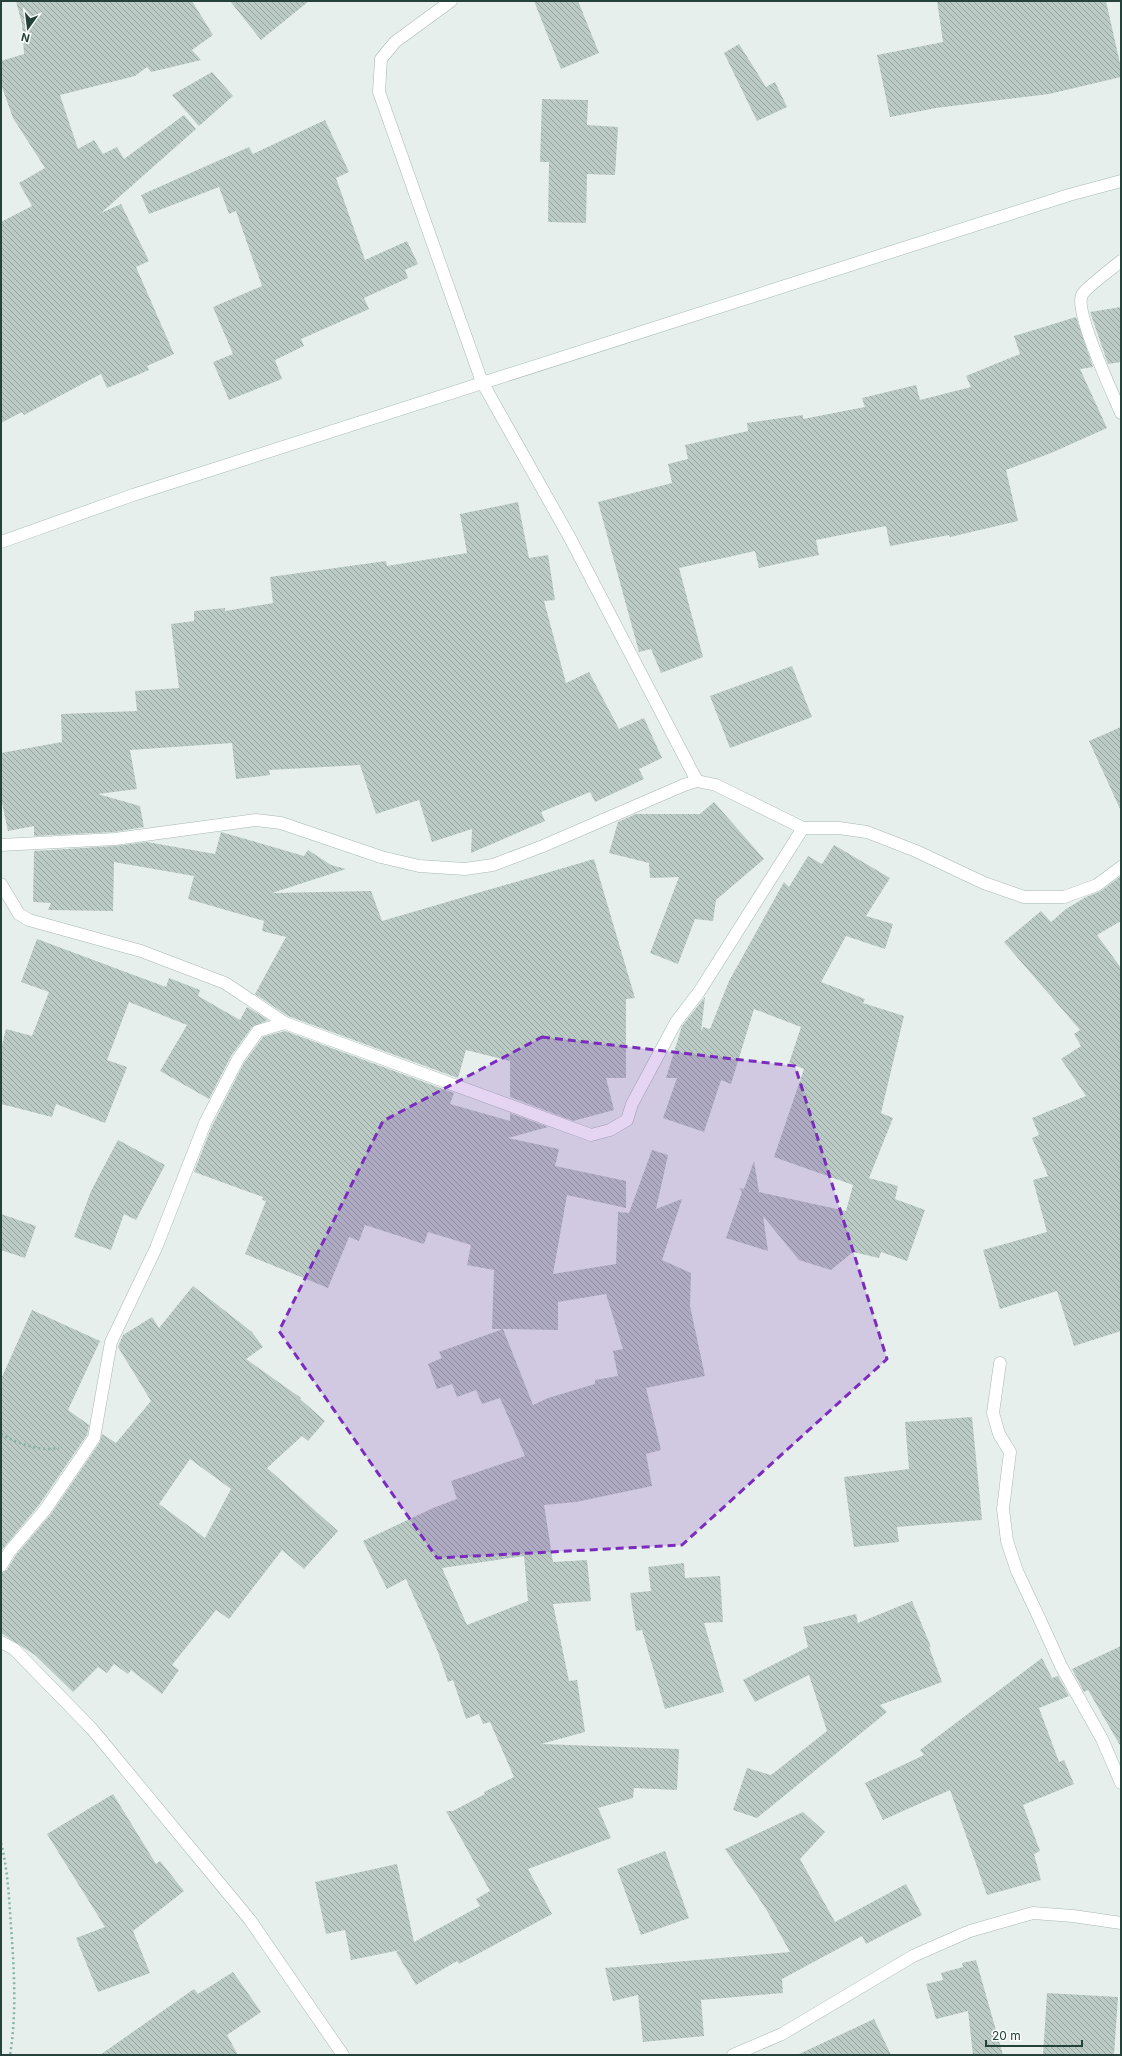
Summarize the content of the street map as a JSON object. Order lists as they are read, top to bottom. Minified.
{"scale_bar":"20 m","north":"bottom"}
